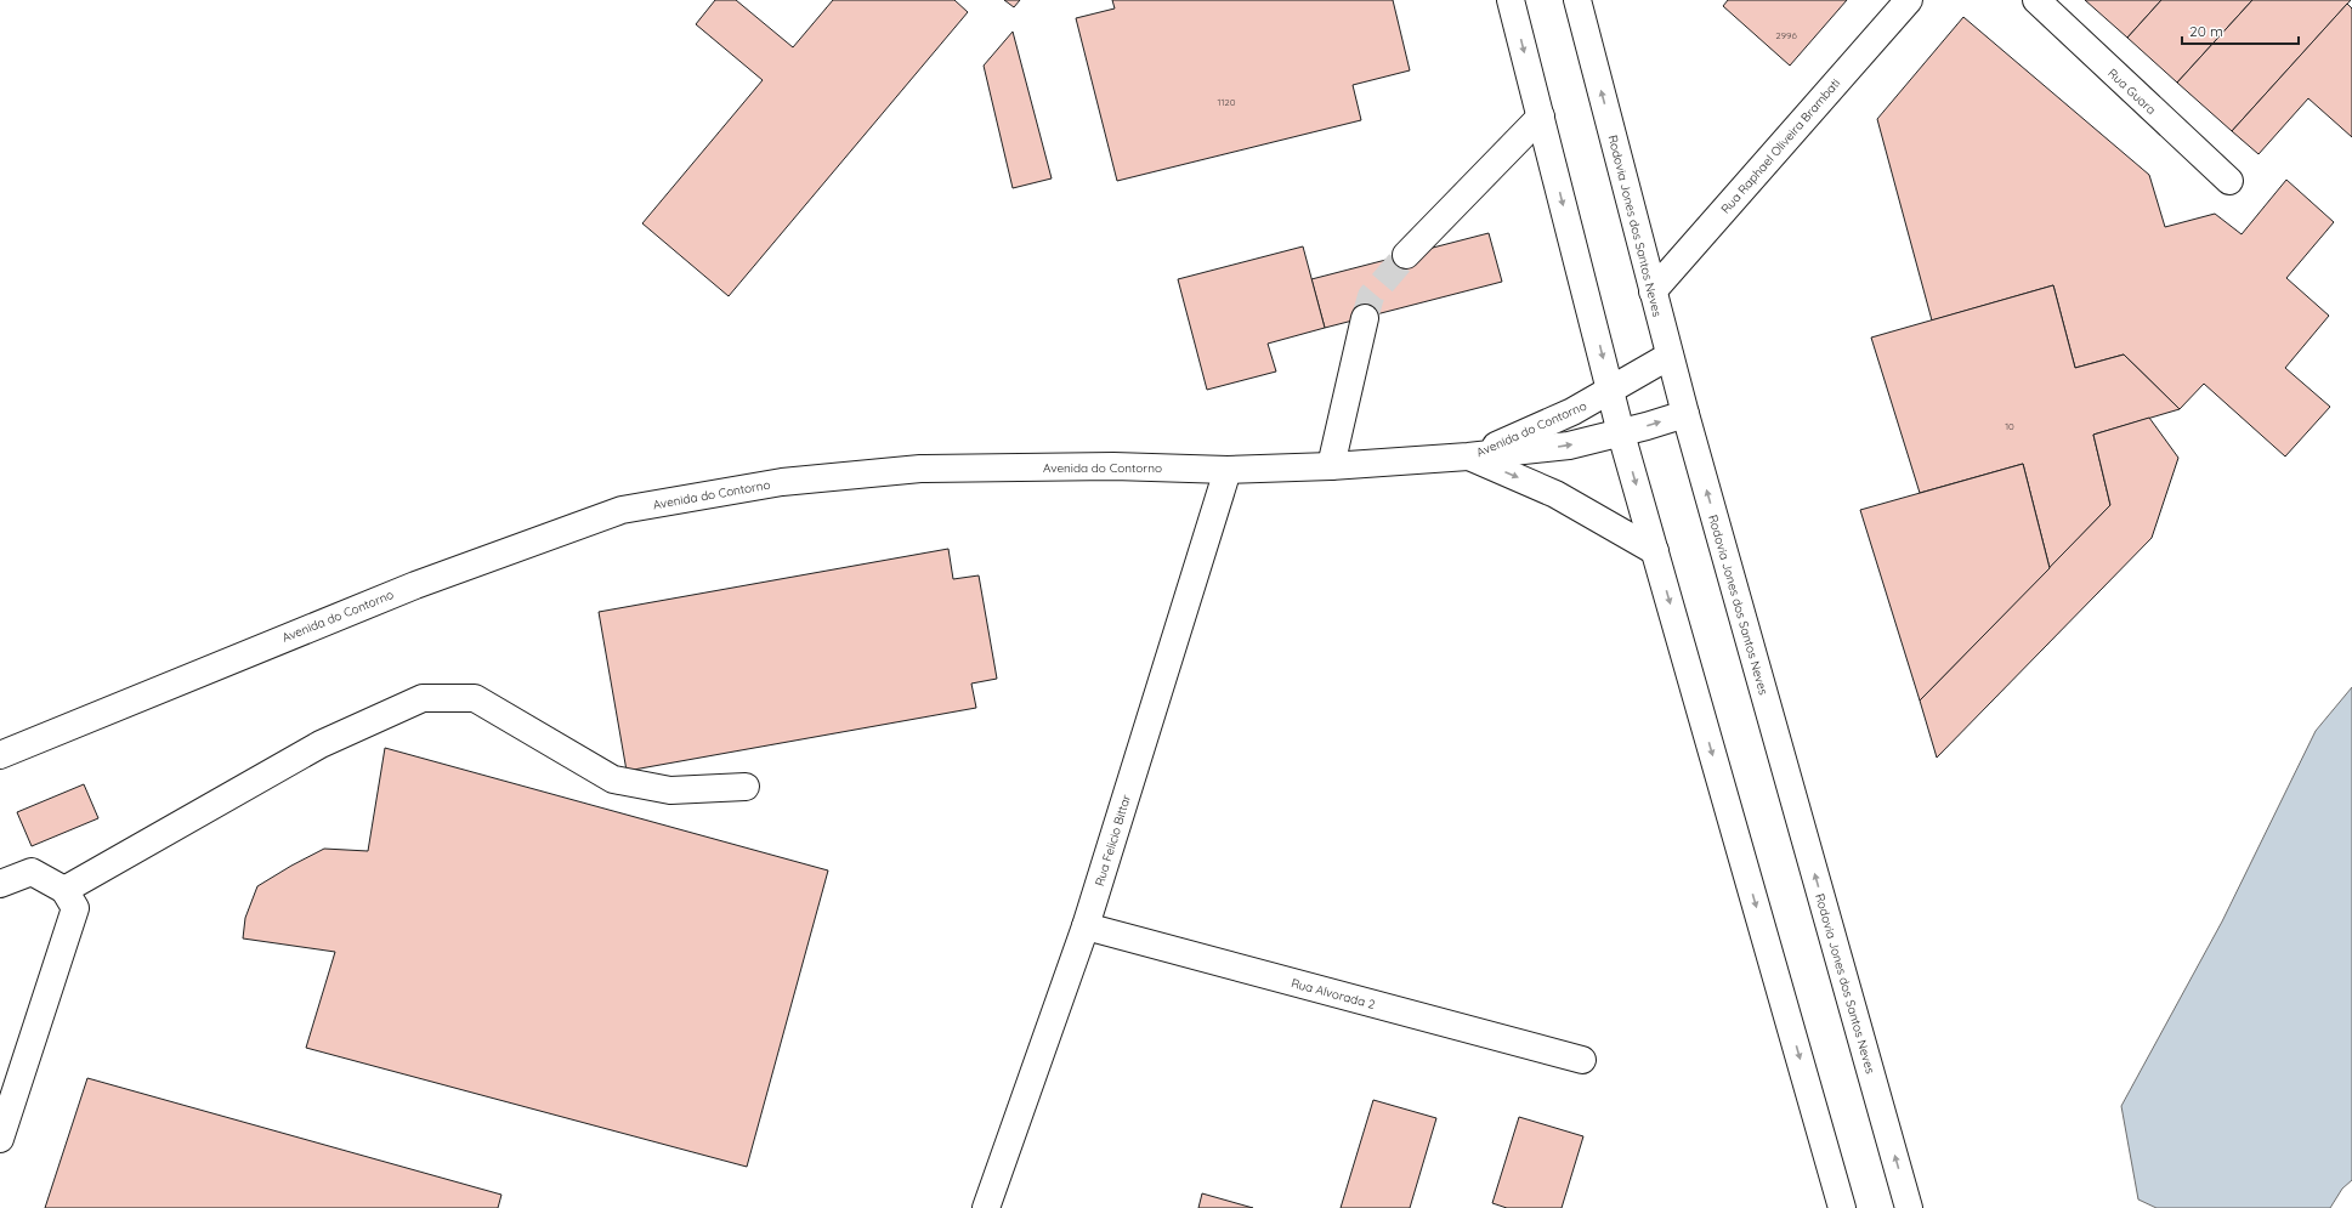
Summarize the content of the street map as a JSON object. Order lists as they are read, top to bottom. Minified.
{"streets":{"main road":["Rua Guara","Rua Raphael Oliveira Brambati","Rodovia Jones dos Santos Neves","Avenida do Contorno","Rua Felicio Bittar","Rua Alvorada 2"]},"crossings":[["Rua Raphael Oliveira Brambati","Rodovia Jones dos Santos Neves"],["Rodovia Jones dos Santos Neves","Avenida do Contorno"],["Avenida do Contorno","Rua Felicio Bittar"],["Rua Felicio Bittar","Rua Alvorada 2"]],"house_numbers":["2996","1120","10"],"scale_bar":"20 m"}
